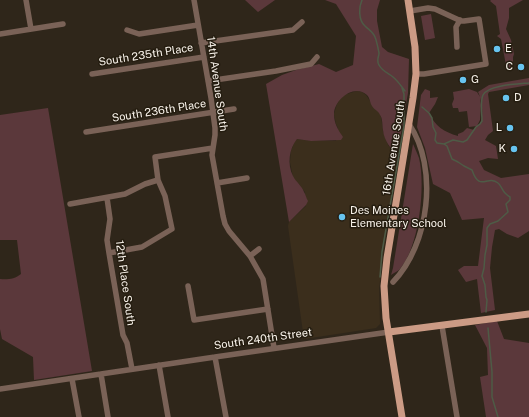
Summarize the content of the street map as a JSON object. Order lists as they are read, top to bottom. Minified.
{"streets":{"main road":["16th Avenue South","South 240th Street"],"street":["South 235th Place","14th Avenue South","South 236th Place","12th Place South"]},"crossings":[["South 235th Place","14th Avenue South"],["14th Avenue South","South 236th Place"],["14th Avenue South","South 240th Street"],["16th Avenue South","South 240th Street"],["12th Place South","South 240th Street"]],"places":["E","C","G","D","L","K","Des Moines Elementary School"]}
